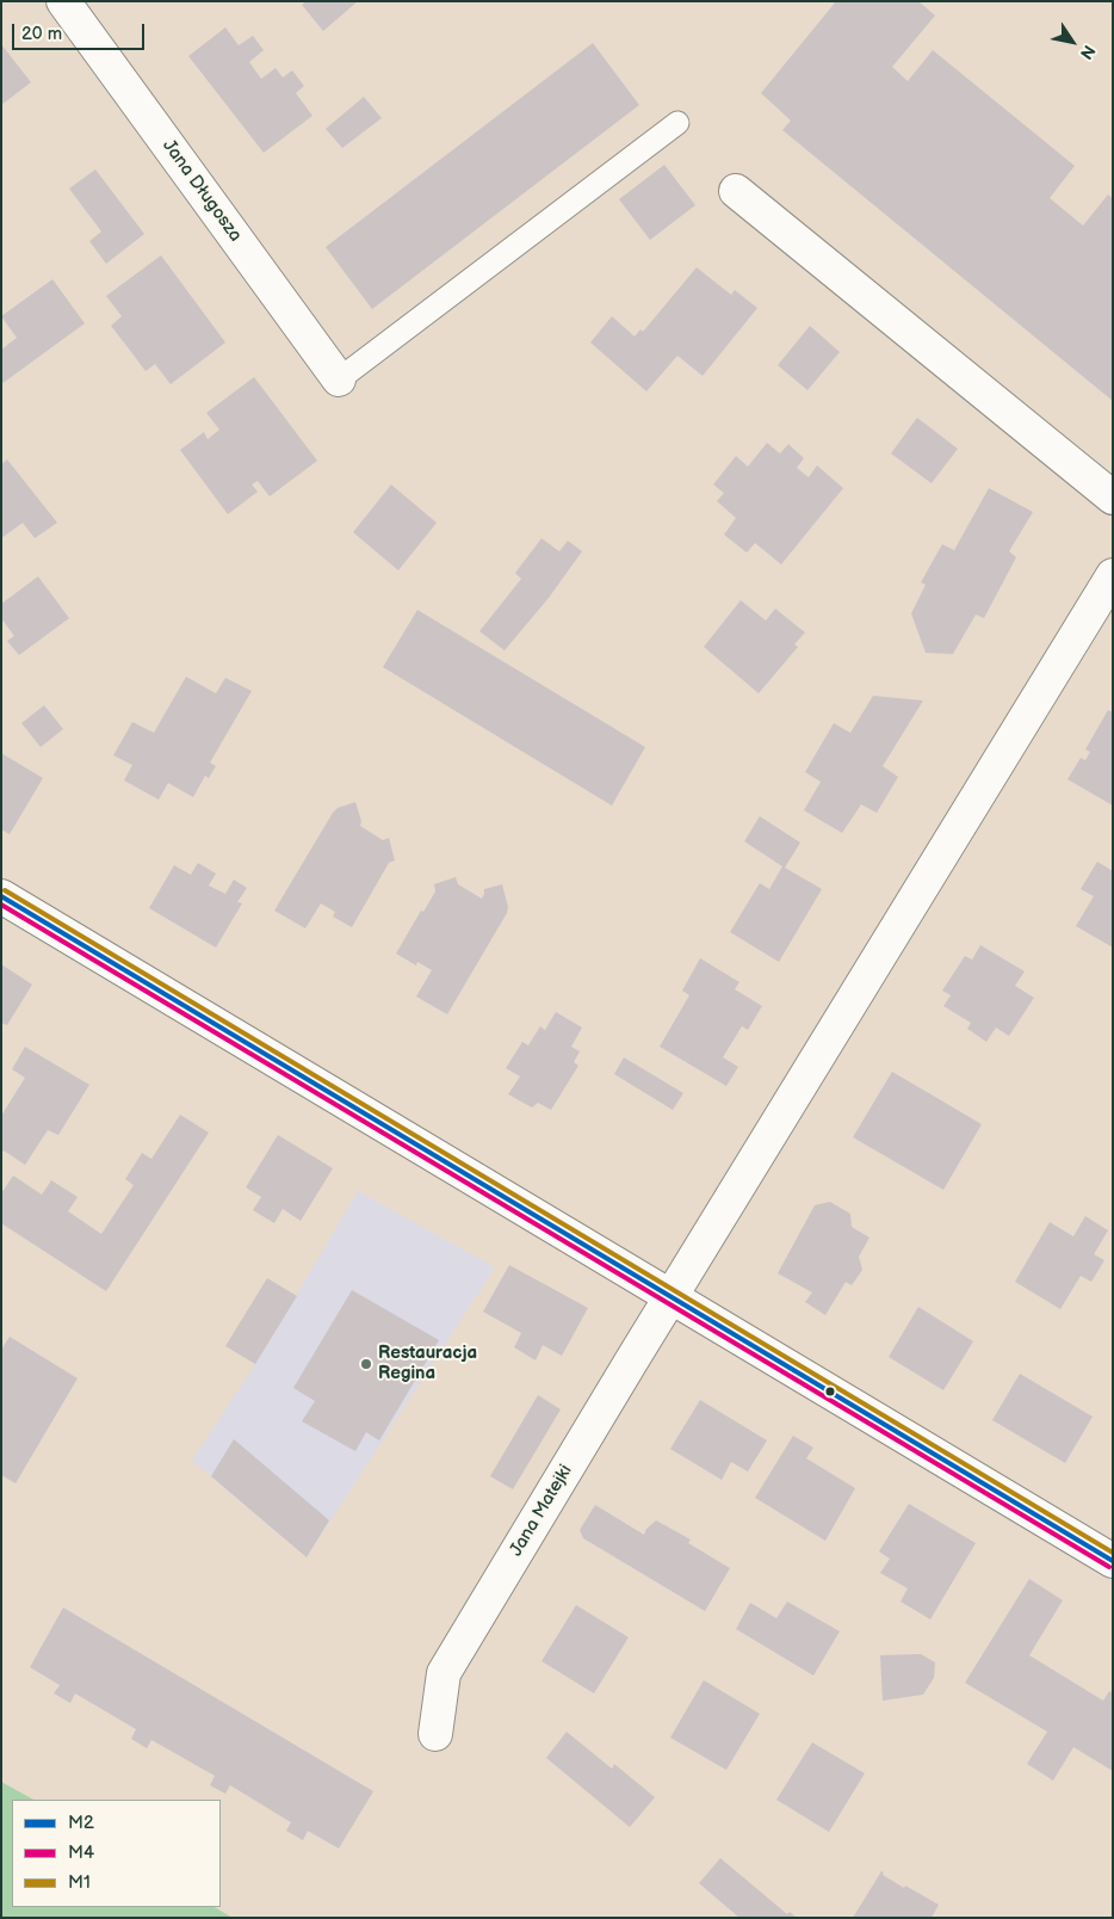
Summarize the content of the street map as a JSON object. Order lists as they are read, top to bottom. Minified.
{"streets":{"street":["Jana Długosza","Jana Matejki"]},"places":["Restauracja Regina"],"lines":["transit line M1","transit line M2","transit line M4"],"legend":["M2","M4","M1"],"scale_bar":"20 m","north":"bottom right"}
